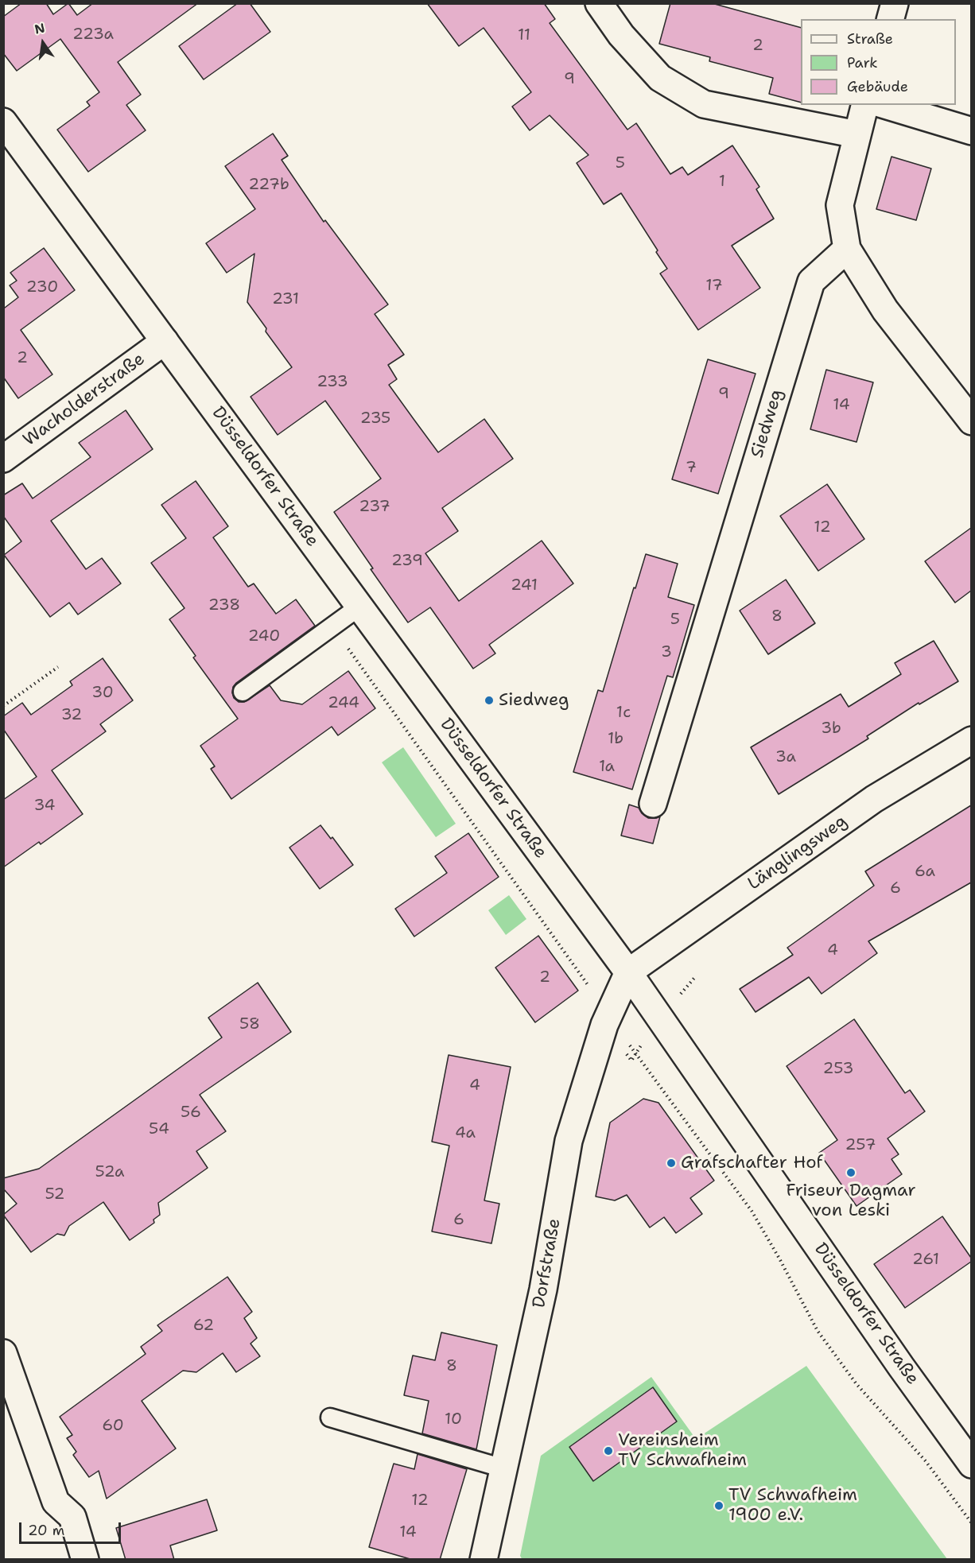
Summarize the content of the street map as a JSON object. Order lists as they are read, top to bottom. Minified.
{"streets":{"street":["Wacholderstraße","Siedweg","Düsseldorfer Straße","Länglingsweg","Dorfstraße"]},"crossings":[["Wacholderstraße","Düsseldorfer Straße"],["Düsseldorfer Straße","Länglingsweg"],["Düsseldorfer Straße","Dorfstraße"],["Länglingsweg","Dorfstraße"]],"places":["Siedweg","Grafschafter Hof","Friseur Dagmar von Leski","Vereinsheim TV Schwafheim","TV Schwafheim 1900 e.V."],"house_numbers":["223a","11","2","9","5","1","227b","17","230","231","2","233","9","14","235","7","237","12","239","241","238","8","5","240","3","30","244","1c","32","3b","1b","3a","1a","34","6a","6","4","2","58","253","4","56","54","4a","257","52a","52","6","261","62","8","10","60","12","14"],"legend":["Straße","Park","Gebäude"],"scale_bar":"20 m","north":"top"}
